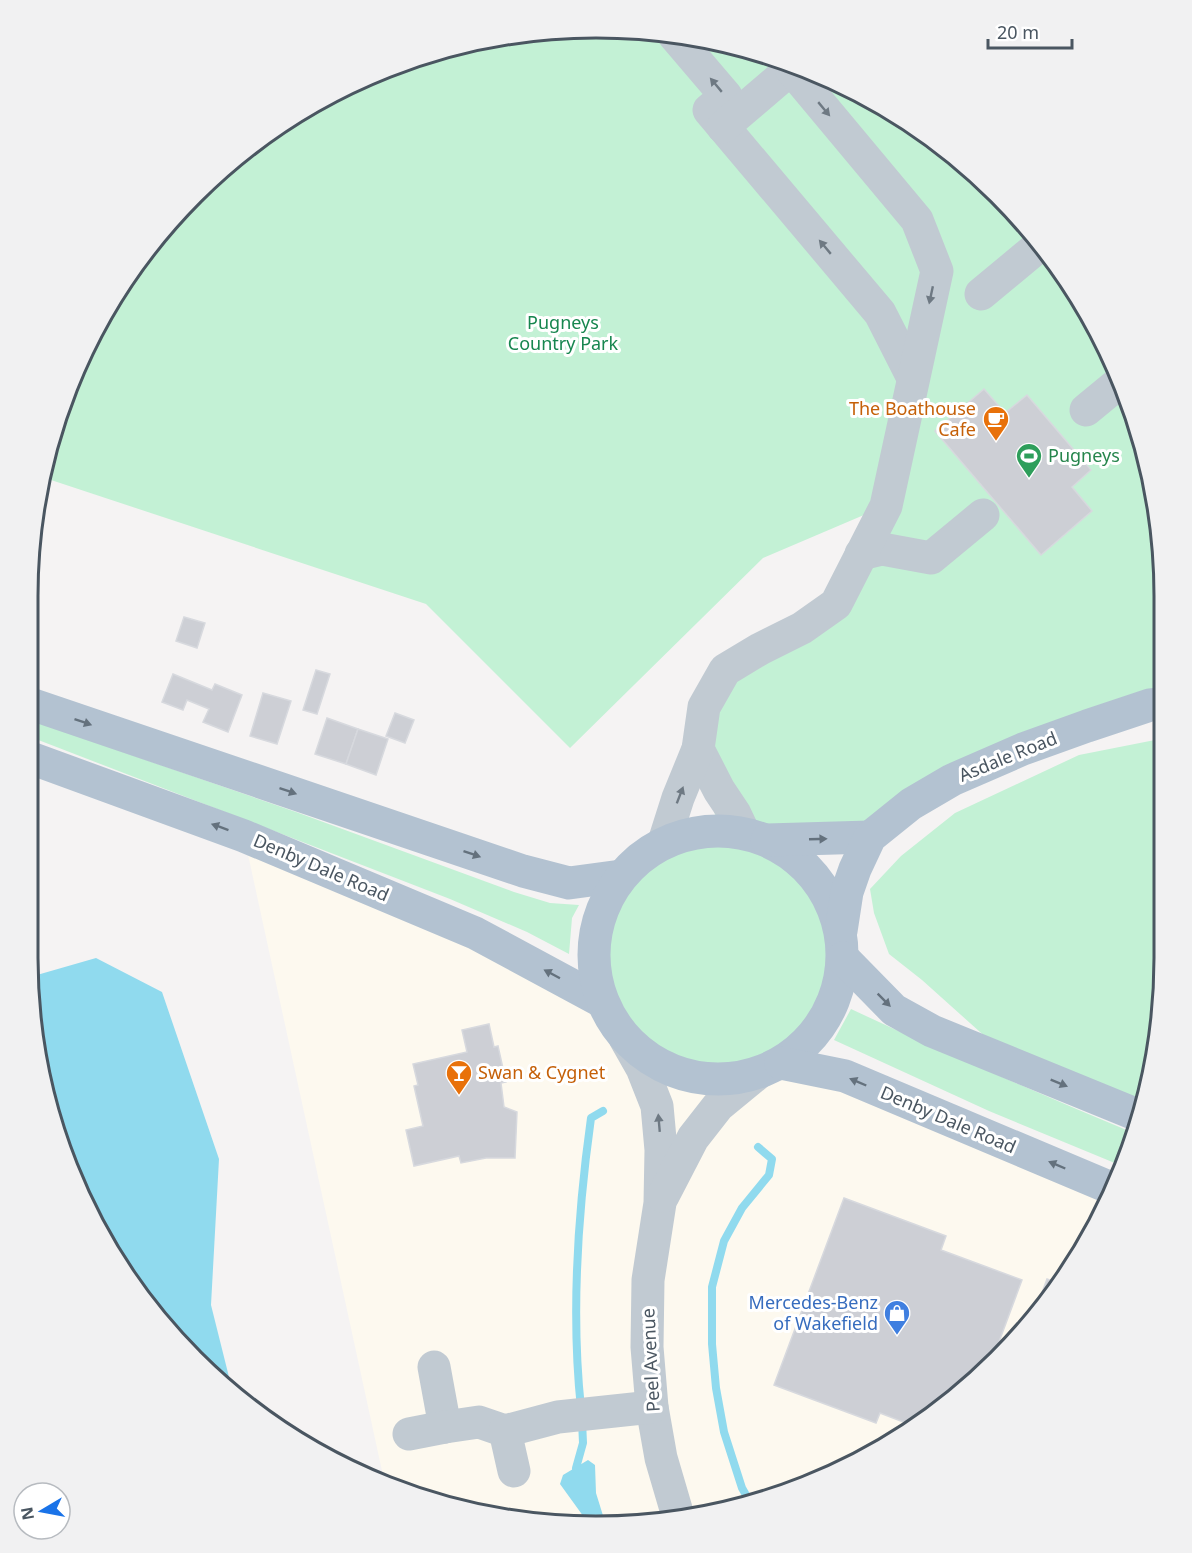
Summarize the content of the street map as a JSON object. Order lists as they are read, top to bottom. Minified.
{"streets":{"main road":["Asdale Road","Denby Dale Road"],"street":["Peel Avenue"]},"crossings":[["Asdale Road","Denby Dale Road"],["Asdale Road","Peel Avenue"],["Denby Dale Road","Peel Avenue"]],"parks":["Pugneys Country Park"],"places":{"cafe":["The Boathouse Cafe"],"sports":["Pugneys"],"bar":["Swan & Cygnet"],"shop":["Mercedes-Benz of Wakefield"]},"scale_bar":"20 m","north":"left"}
